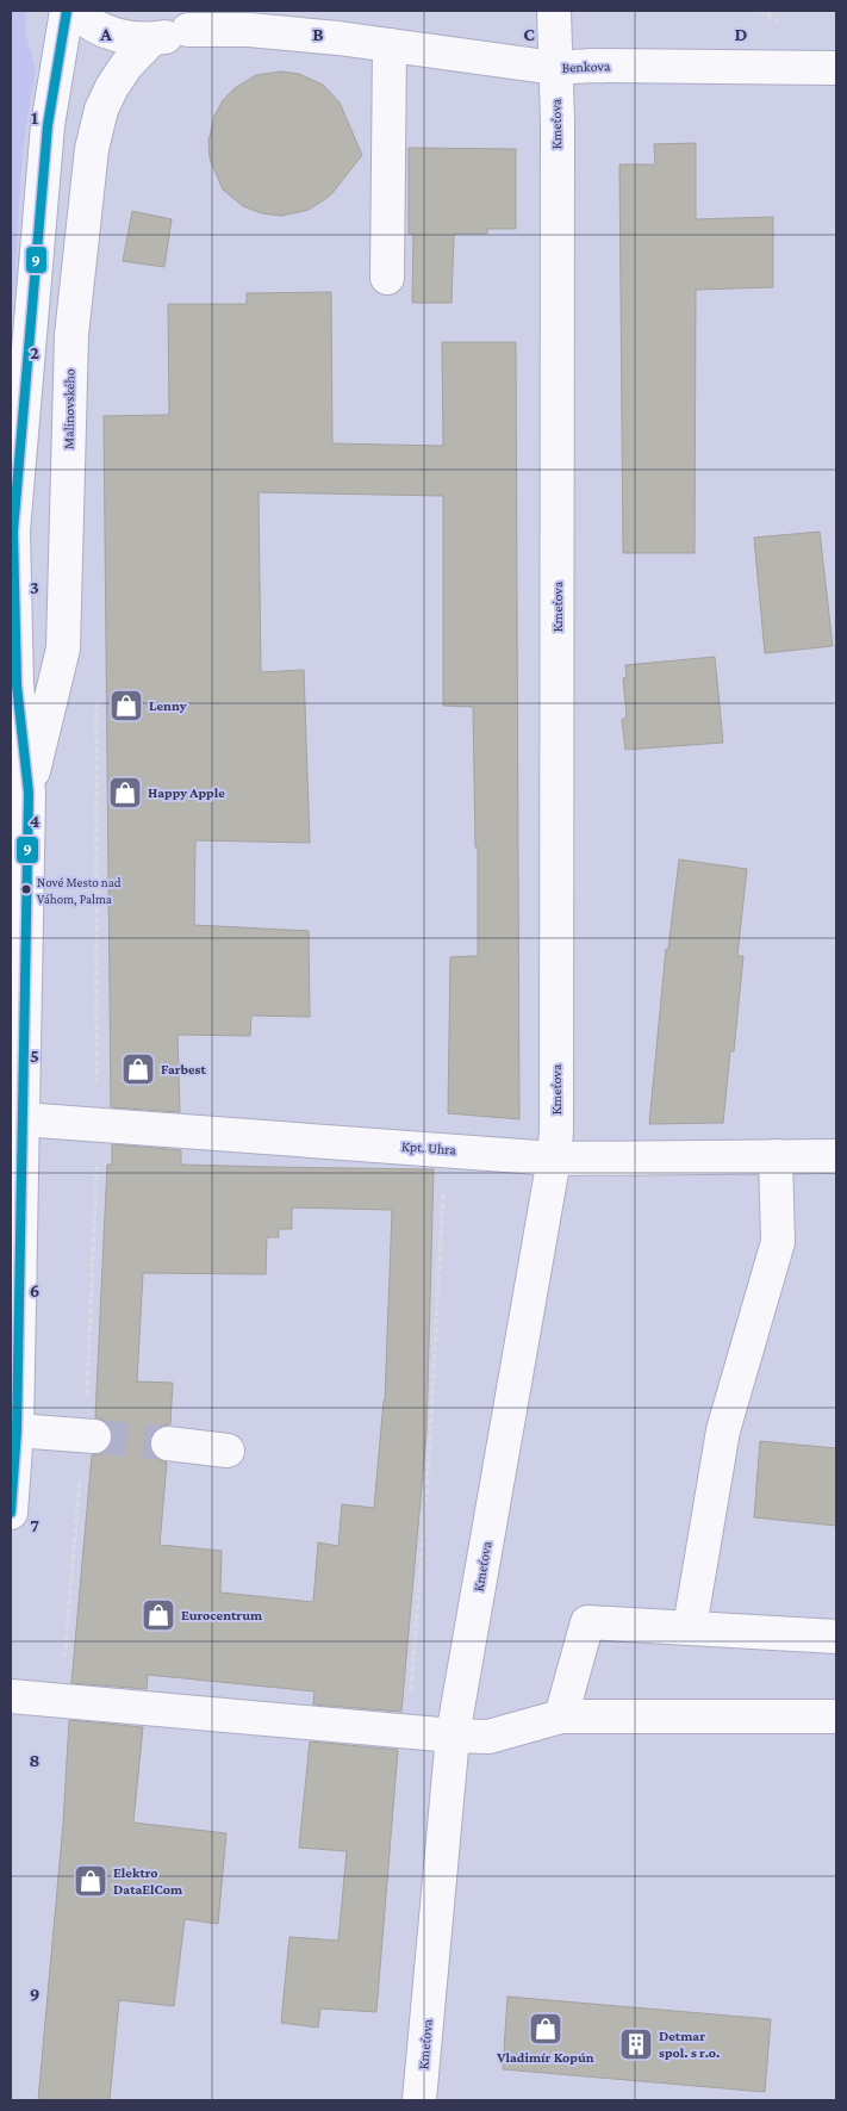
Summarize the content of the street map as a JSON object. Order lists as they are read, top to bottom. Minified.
{"streets":{"street":["Benkova","Kmeťova","Malinovského","Kpt. Uhra"]},"crossings":[["Benkova","Kmeťova"],["Kmeťova","Kpt. Uhra"],["Malinovského","Kpt. Uhra"]],"places":{"shop":["Lenny","Happy Apple","Farbest","Eurocentrum","Elektro DataElCom","Vladimír Kopún"],"other":["Nové Mesto nad Váhom, Palma"],"building":["Detmar spol. s r.o."]},"lines":["transit line 9"],"grid":{"columns":["A","B","C","D"],"rows":["1","2","3","4","5","6","7","8","9"]}}
